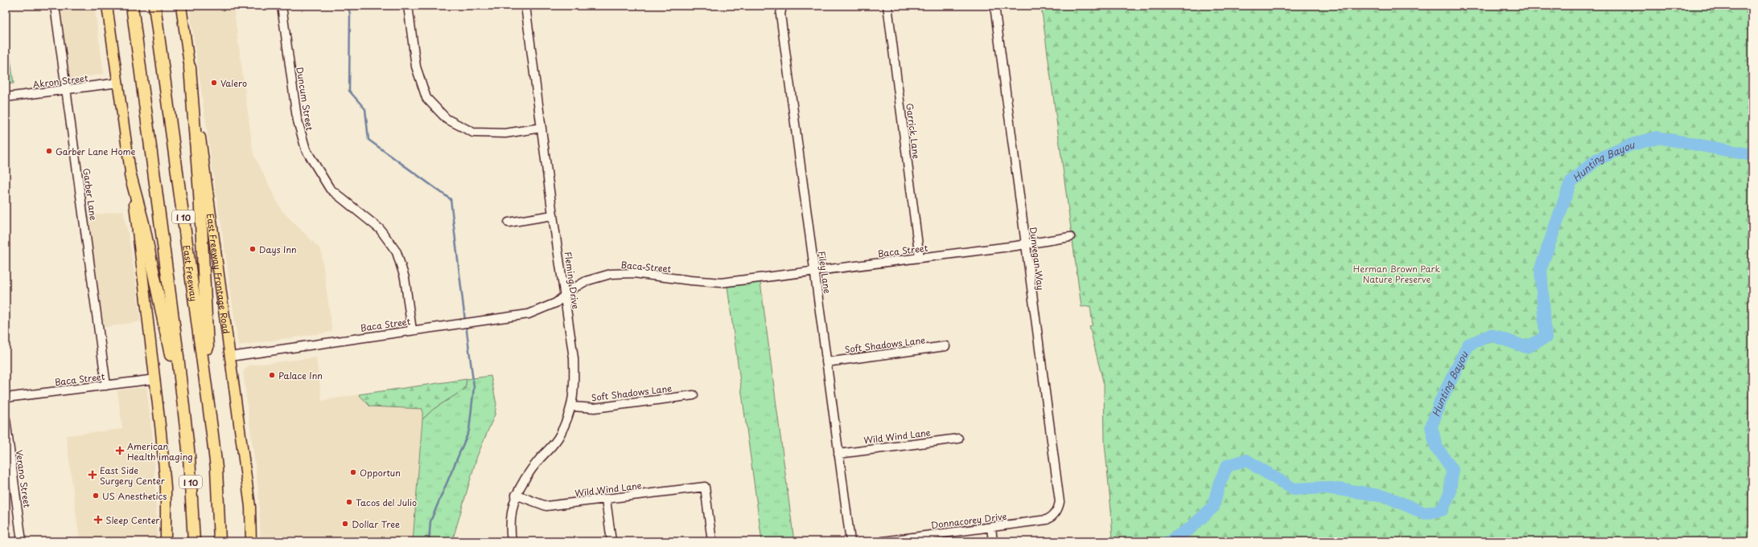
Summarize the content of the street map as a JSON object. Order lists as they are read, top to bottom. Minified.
{"streets":{"highway":["I 10","East Freeway"],"main road":["East Freeway Frontage Road"],"street":["Akron Street","Duncum Street","Garrick Lane","Garber Lane","Baca Street","Dunvegan Way","Filey Lane","Fleming Drive","Soft Shadows Lane","Wild Wind Lane","Verano Street","Donnacorey Drive"]},"crossings":[["Akron Street","Garber Lane"],["Duncum Street","Baca Street"],["Garrick Lane","Baca Street"],["Garber Lane","Baca Street"],["Baca Street","Dunvegan Way"],["Baca Street","Filey Lane"],["Baca Street","East Freeway Frontage Road"],["Baca Street","Fleming Drive"],["Dunvegan Way","Donnacorey Drive"],["Filey Lane","Soft Shadows Lane"],["Filey Lane","Wild Wind Lane"],["Fleming Drive","Soft Shadows Lane"],["Fleming Drive","Wild Wind Lane"]],"water":["Hunting Bayou"],"parks":["Herman Brown Park Nature Preserve"],"places":{"other":["Valero","Garber Lane Home","Days Inn","Palace Inn","Opportun","US Anesthetics","Tacos del Julio","Dollar Tree"],"health":["American Health imaging","East Side Surgery Center","Sleep Center"]}}
